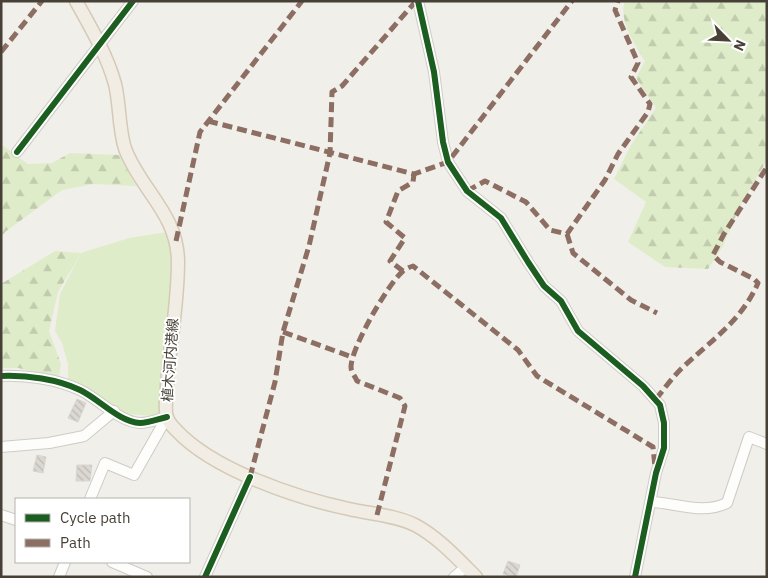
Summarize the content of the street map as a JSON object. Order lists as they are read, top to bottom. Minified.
{"streets":{"main road":["植木河内港線"]},"legend":["Cycle path","Path"],"north":"bottom right"}
